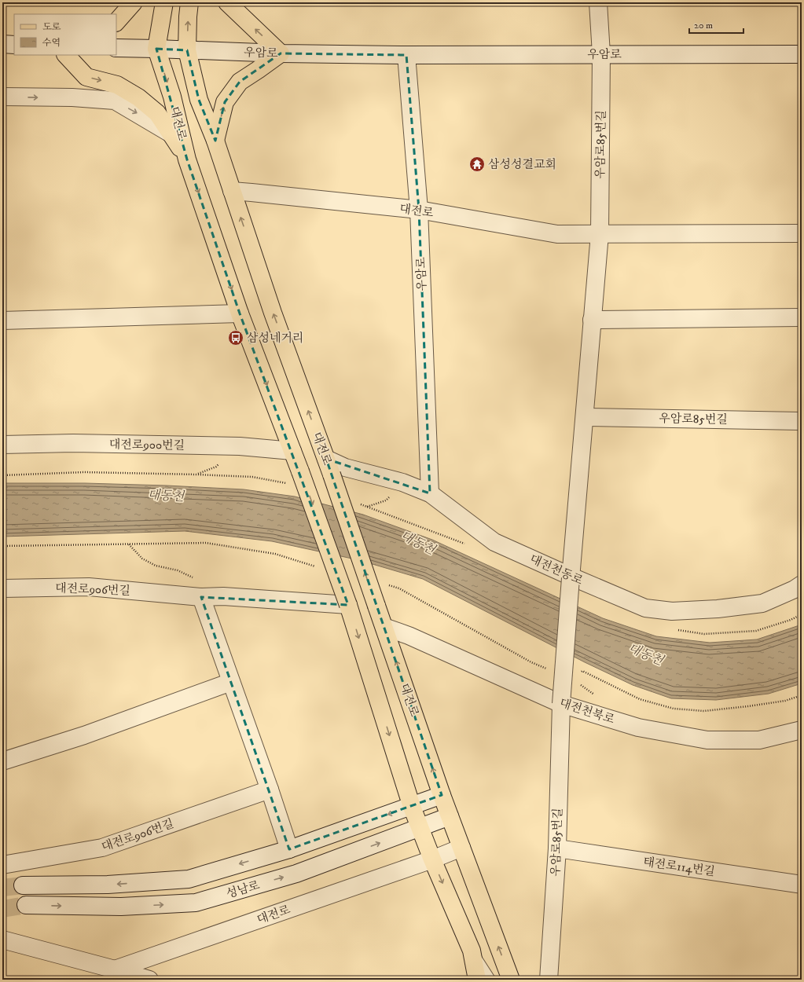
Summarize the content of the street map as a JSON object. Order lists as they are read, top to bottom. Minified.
{"streets":{"main road":["대전로"],"street":["우암로","우암로85번길","대전로900번길","대전천동로","대전로906번길","대전천북로","태전로114번길","성남로"]},"crossings":[["우암로","대전로"],["우암로","우암로85번길"],["우암로","대전천동로"],["대전로","우암로85번길"],["대전로","대전로900번길"],["대전로","대전천동로"],["대전로","대전로906번길"],["대전로","대전천북로"],["대전로","성남로"],["우암로85번길","대전천동로"],["우암로85번길","대전천북로"],["우암로85번길","태전로114번길"]],"water":["대동천"],"places":{"temple":["삼성성결교회"],"bus stop":["삼성네거리"]},"legend":["도로","수역"],"scale_bar":"20 m"}
